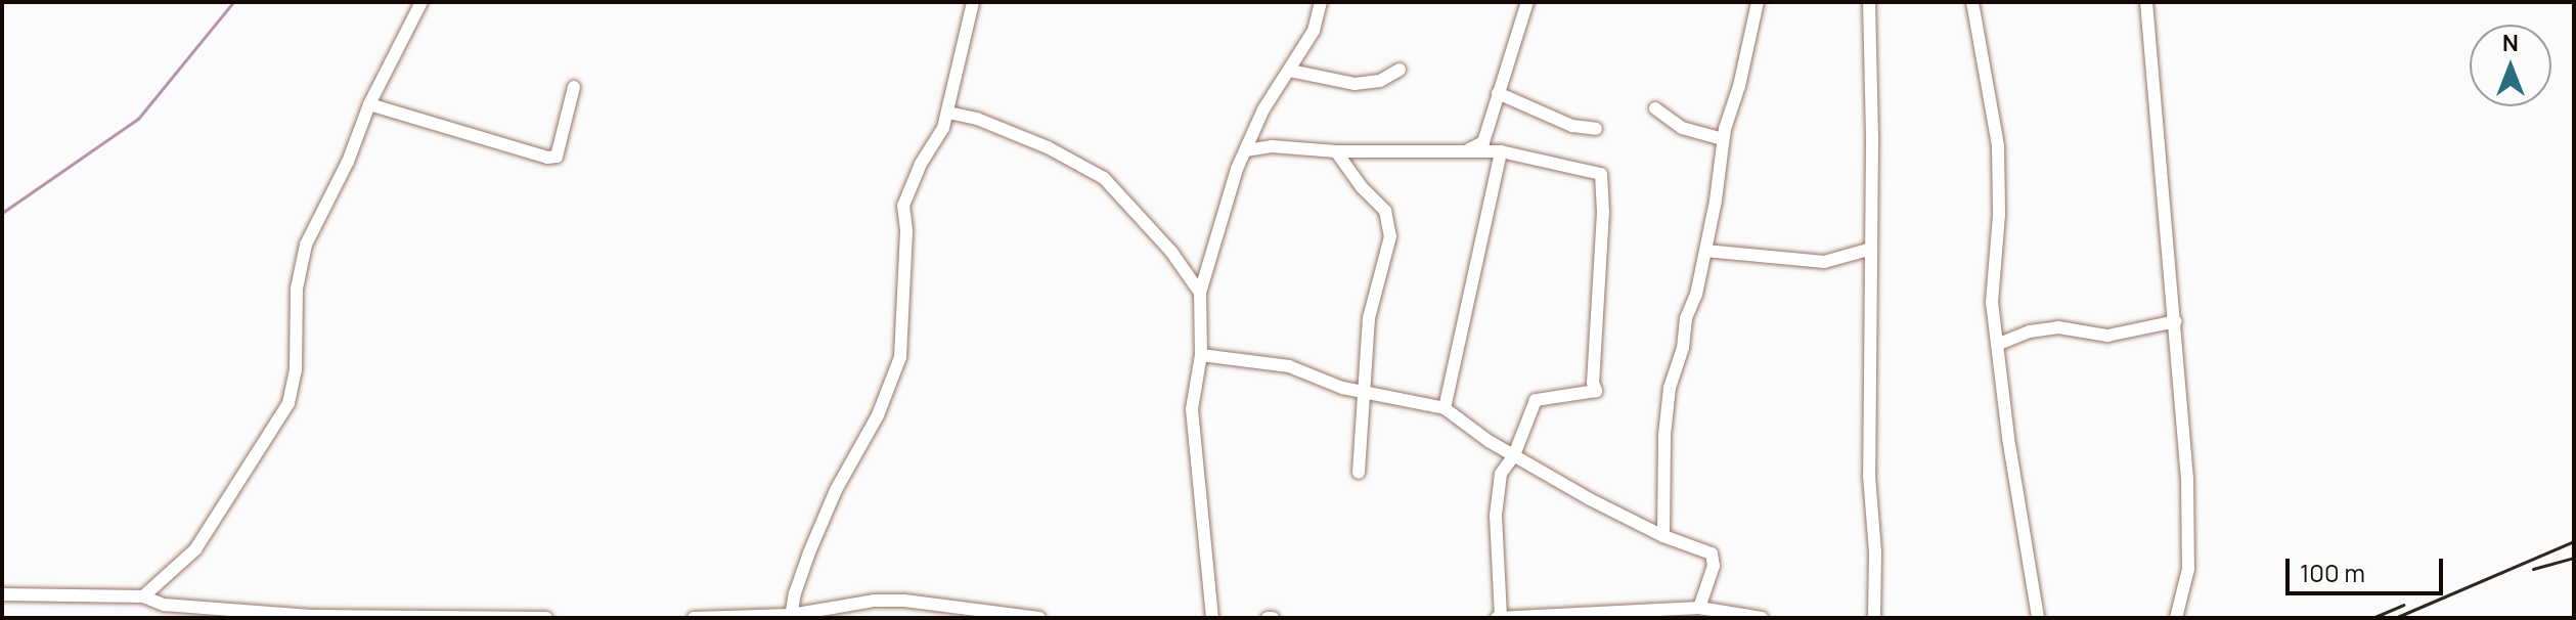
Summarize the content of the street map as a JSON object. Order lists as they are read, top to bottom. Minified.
{"scale_bar":"100 m","north":"top"}
